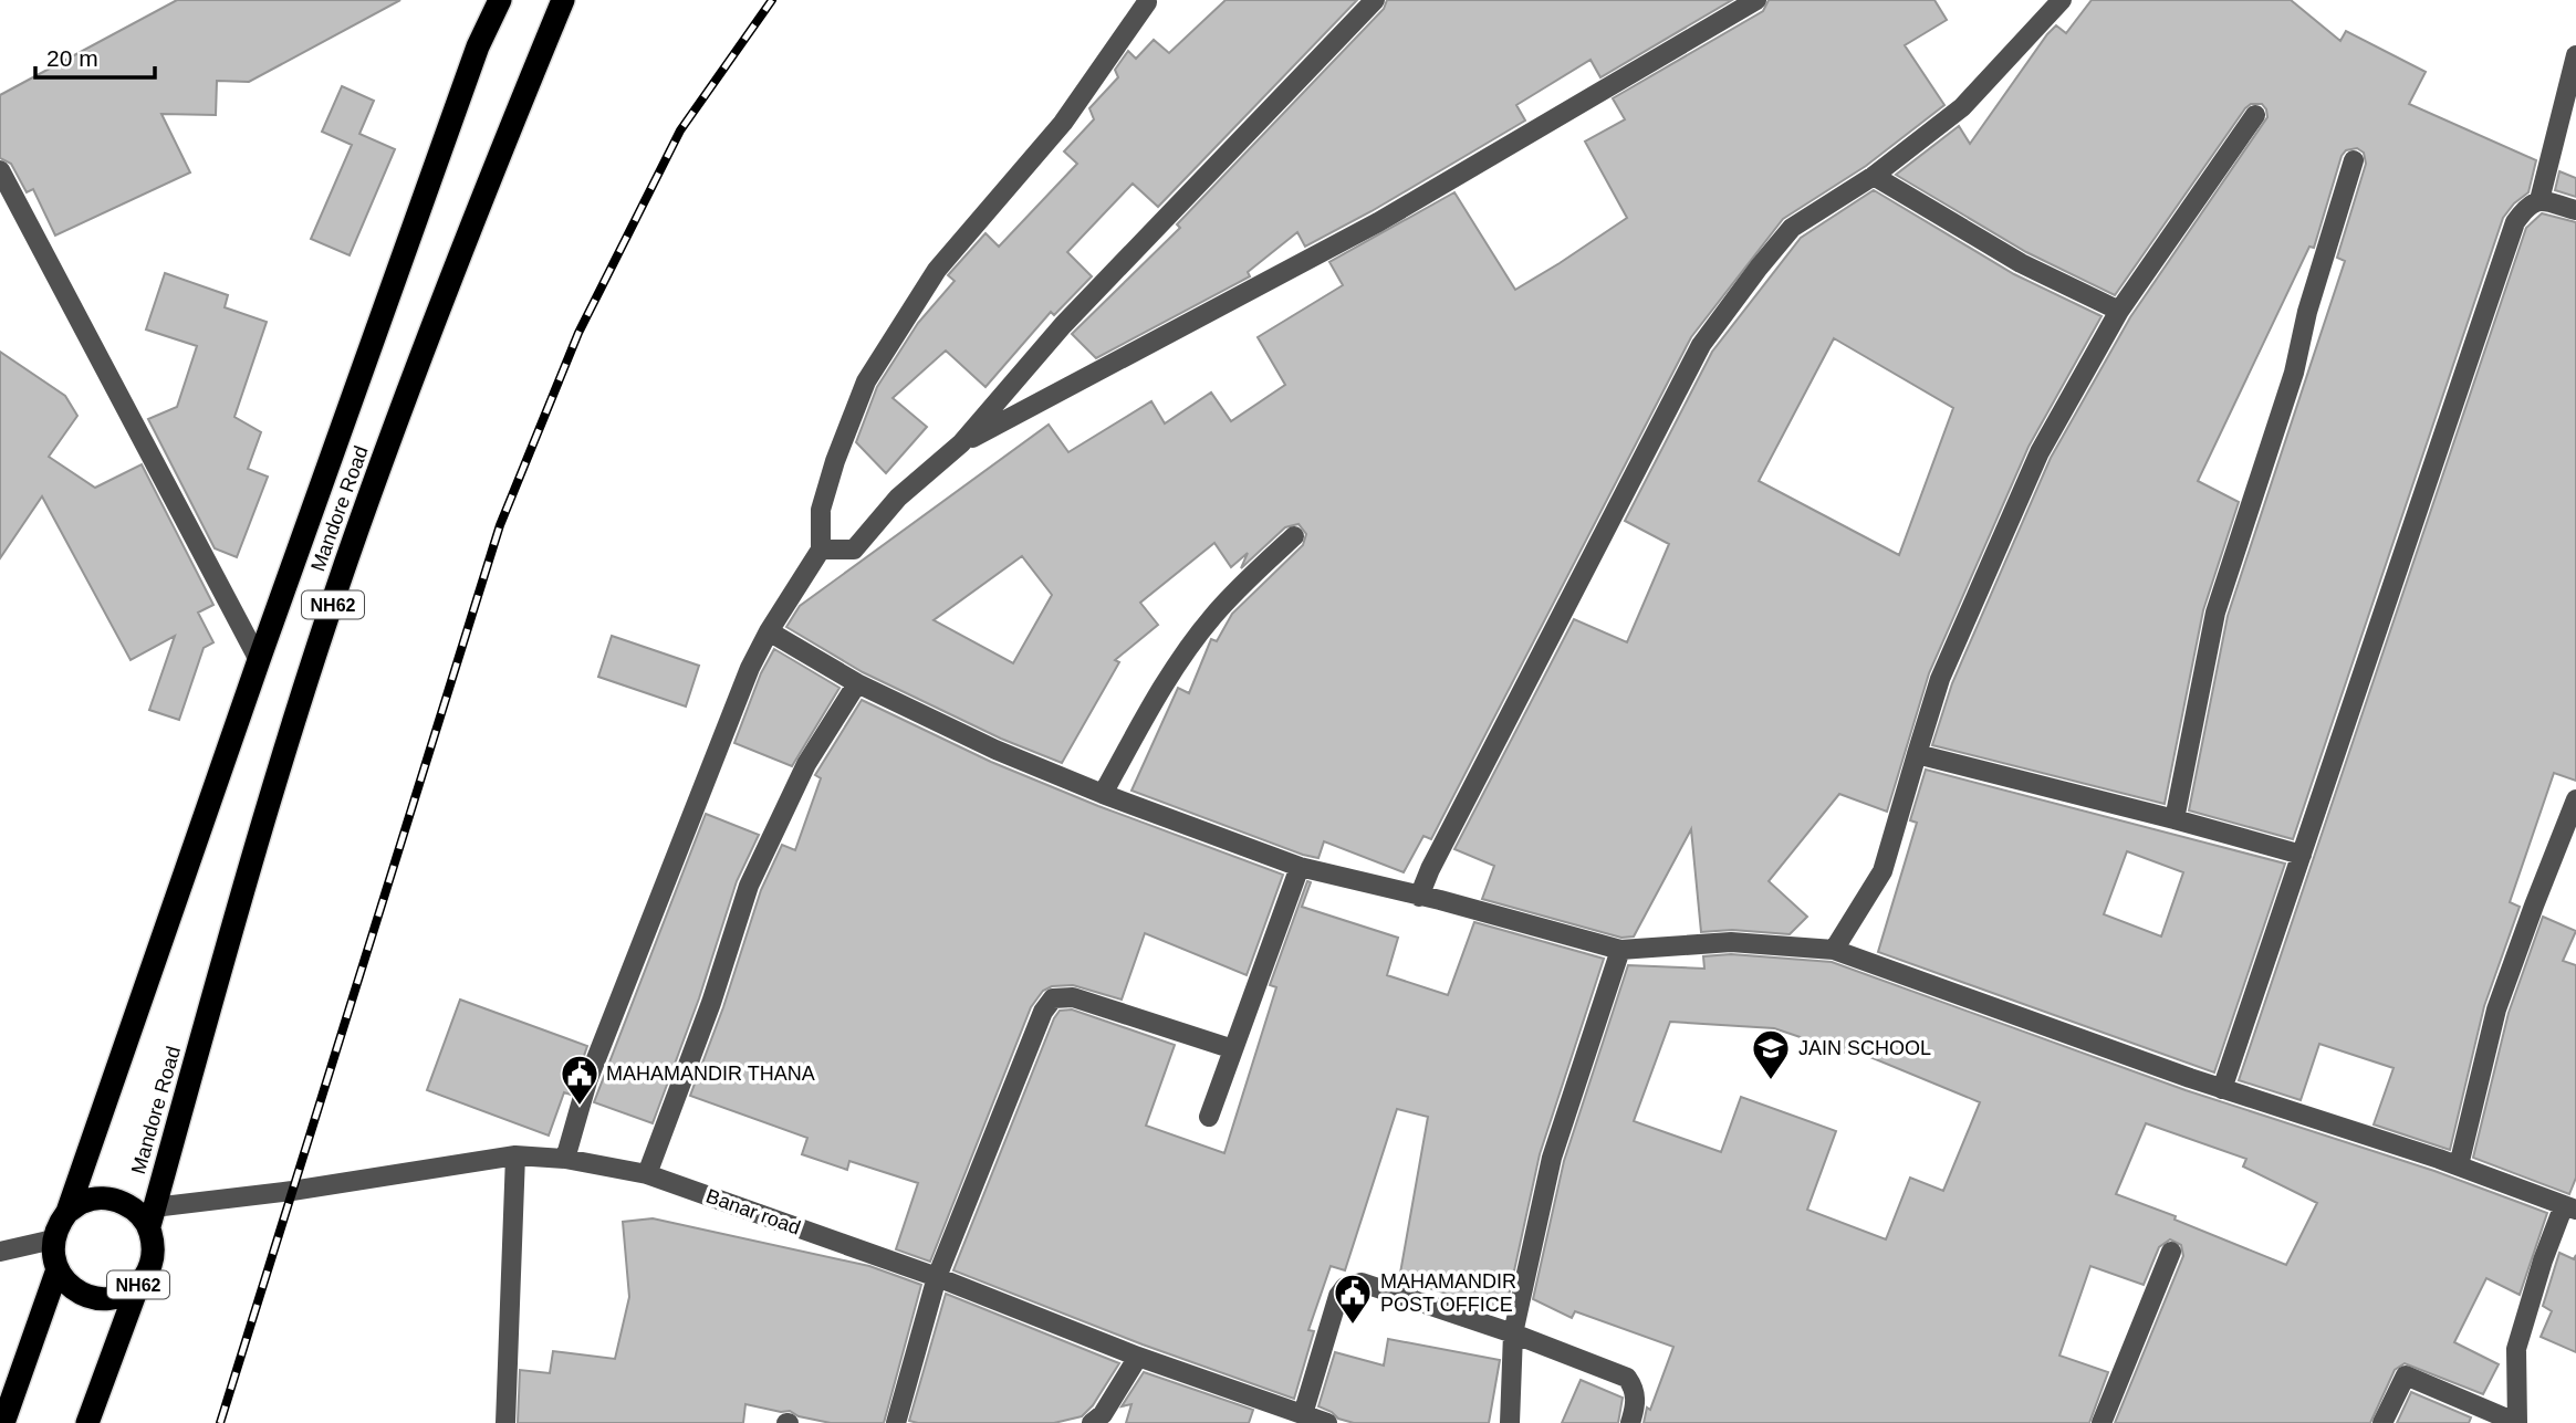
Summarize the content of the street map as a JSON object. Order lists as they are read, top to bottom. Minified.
{"streets":{"highway":["Mandore Road","NH62"],"street":["Banar road"]},"crossings":[["Mandore Road","NH62"],["Mandore Road","Banar road"],["NH62","Banar road"]],"places":{"school or university":["JAIN SCHOOL"],"public building":["MAHAMANDIR THANA","MAHAMANDIR POST OFFICE"]},"scale_bar":"20 m"}
